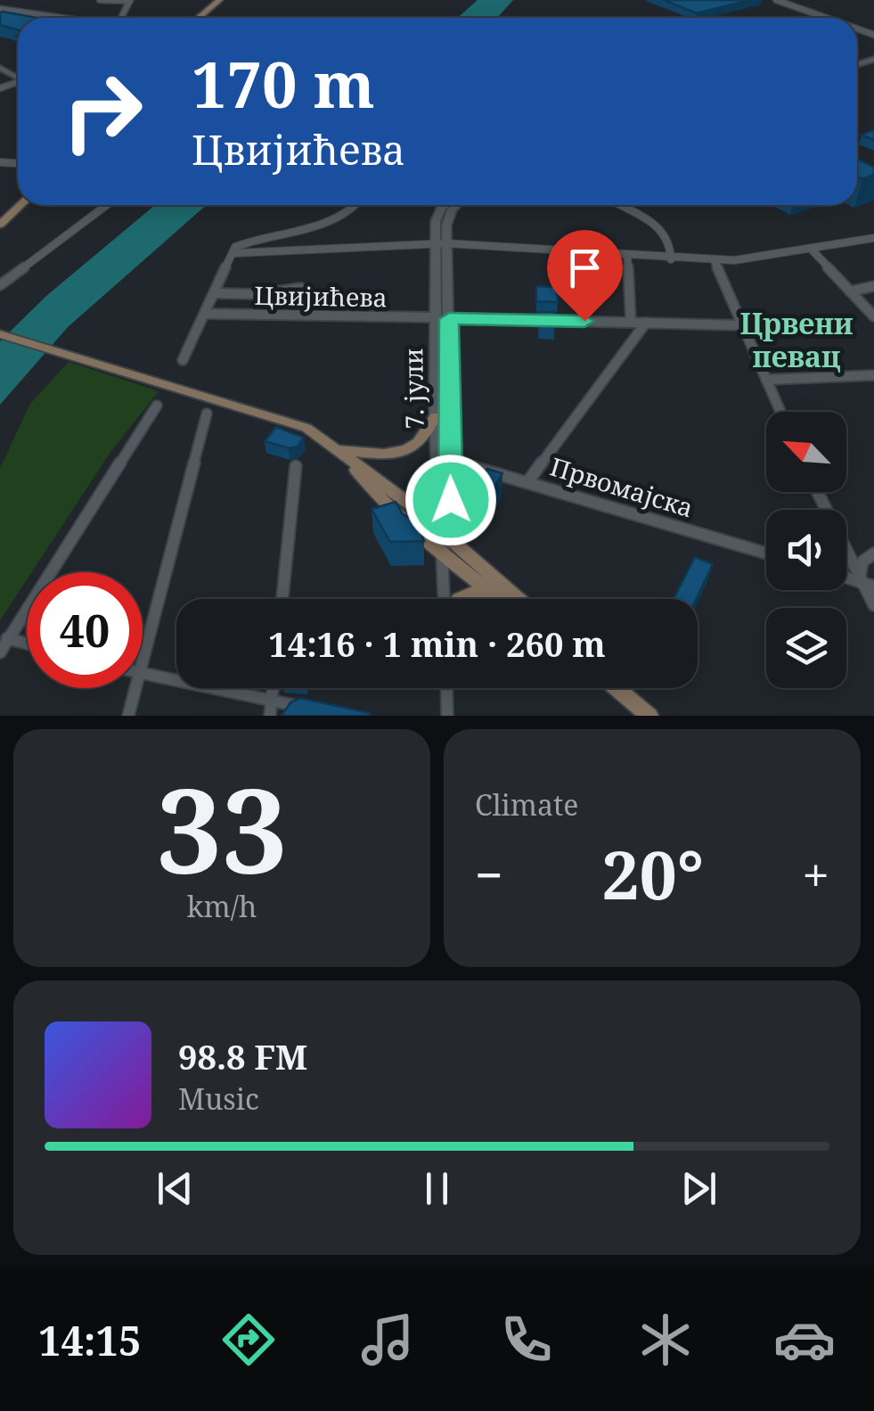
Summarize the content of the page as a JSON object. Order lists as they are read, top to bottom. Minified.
{"streets":{"street":["Цвијићева","7. јули","Првомајска"]},"crossings":[["Цвијићева","7. јули"],["7. јули","Првомајска"]],"districts":["Црвени певац"],"north":"top left","page":{"turn":["170 m","Цвијићева"],"limit":"40","trip":"14:16 · 1 min · 260 m","tile":[["33","km/h"],"Climate"],"heat":["−","20°","+"],"song":["98.8 FM","Music"],"tabs":"14:15"}}
